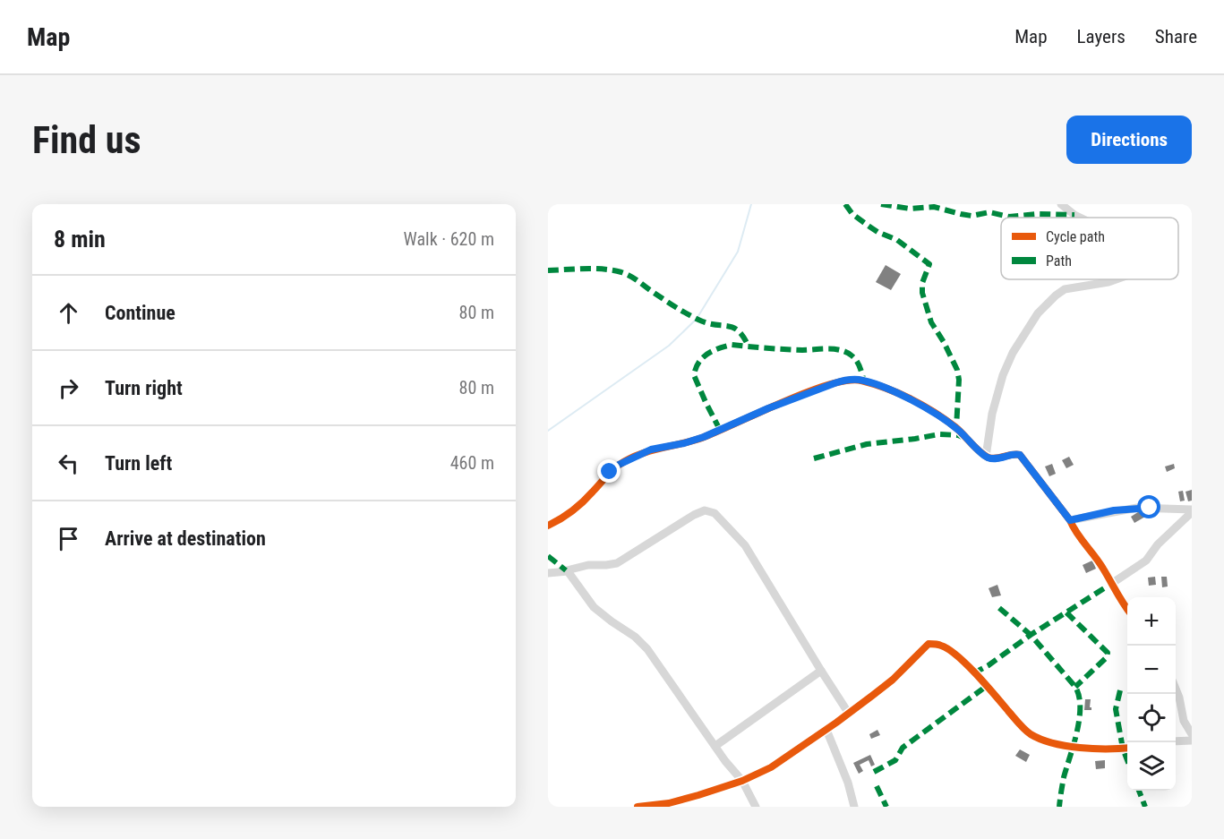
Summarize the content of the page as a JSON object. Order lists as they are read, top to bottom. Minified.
{"legend":["Cycle path","Path"],"page":{"header":"Map","nav":["Map","Layers","Share"],"buttons":"Directions","title":"Find us","heading":["8 min","Walk · 620 m"],"list":[["Continue","80 m"],["Turn right","80 m"],["Turn left","460 m"],"Arrive at destination"],"map_buttons":["+","−"]}}
